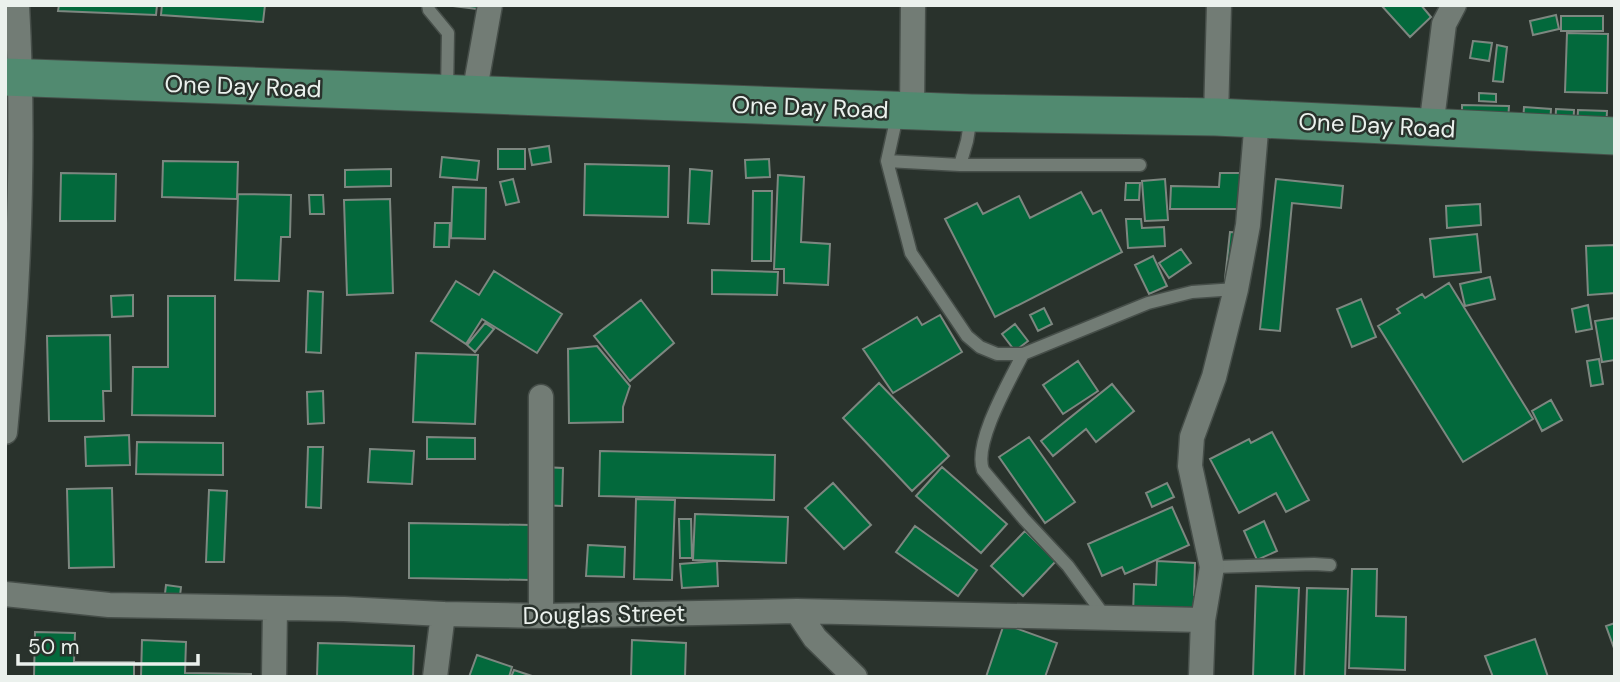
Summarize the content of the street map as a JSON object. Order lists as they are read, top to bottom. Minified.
{"streets":{"main road":["One Day Road"],"street":["Douglas Street"]},"scale_bar":"50 m"}
